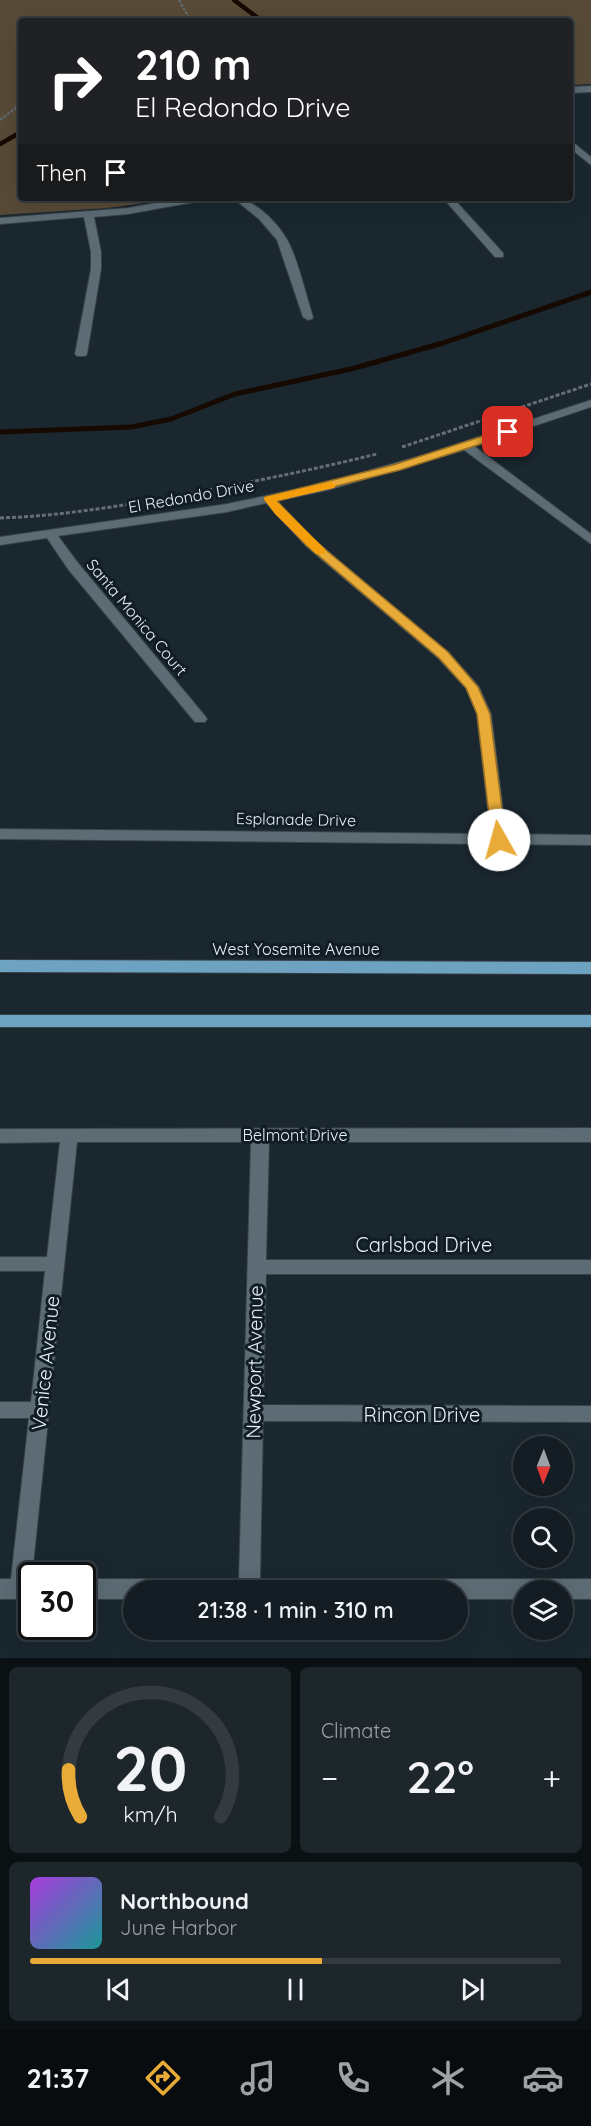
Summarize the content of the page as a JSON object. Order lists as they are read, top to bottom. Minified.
{"streets":{"main road":["West Yosemite Avenue"],"street":["El Redondo Drive","Santa Monica Court","Esplanade Drive","Belmont Drive","Carlsbad Drive","Newport Avenue","Venice Avenue","Rincon Drive"]},"crossings":[["El Redondo Drive","Santa Monica Court"],["Belmont Drive","Newport Avenue"],["Belmont Drive","Venice Avenue"],["Carlsbad Drive","Newport Avenue"],["Newport Avenue","Rincon Drive"]],"north":"bottom","page":{"turn":["210 m","El Redondo Drive"],"then":"Then","limit":"30","trip":"21:38 · 1 min · 310 m","tile":"Climate","heat":["−","22°","+"],"song":["Northbound","June Harbor"],"tabs":"21:37","gauge":["20","km/h"]}}
